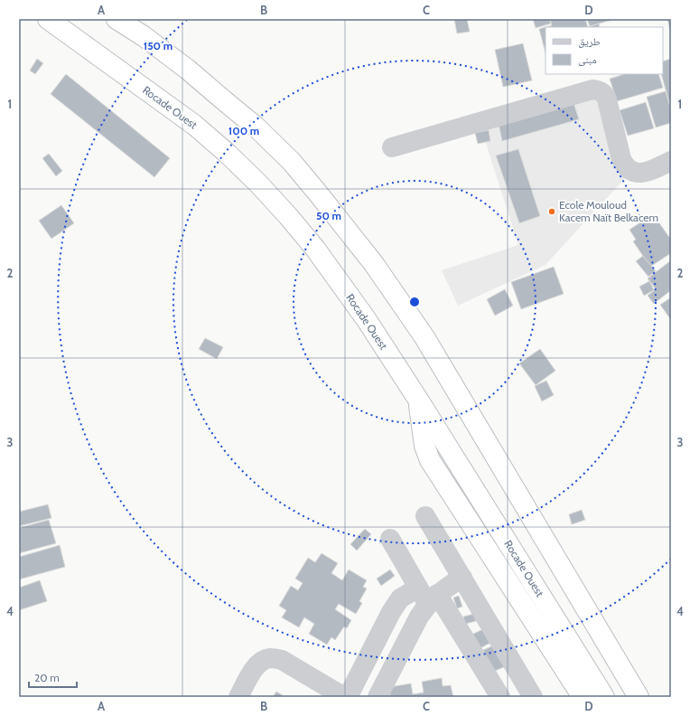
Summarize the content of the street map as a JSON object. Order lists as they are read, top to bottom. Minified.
{"streets":{"highway":["Rocade Ouest"]},"places":["Ecole Mouloud Kacem Naït Belkacem"],"legend":["طريق","مبنى"],"scale_bar":"20 m","grid":{"columns":["A","B","C","D"],"rows":["1","2","3","4"]},"rings":["150 m","100 m","50 m"]}
